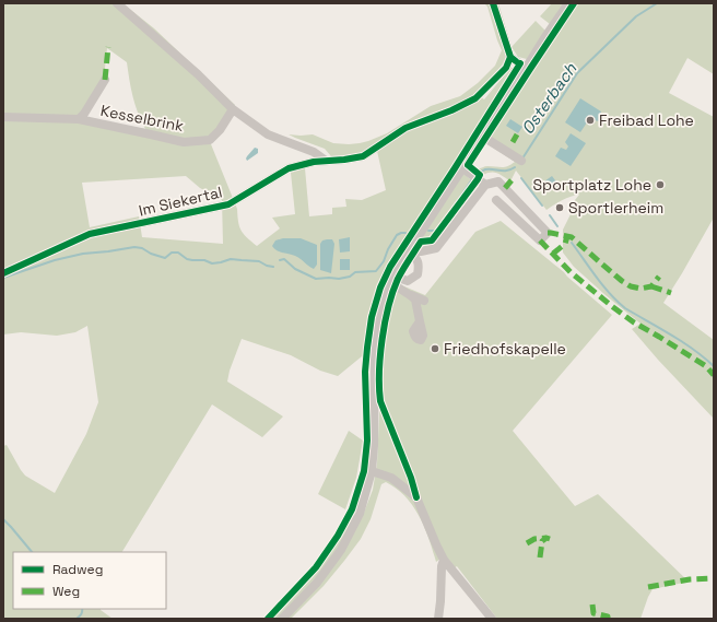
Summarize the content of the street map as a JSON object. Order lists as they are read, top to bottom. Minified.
{"streets":{"street":["Kesselbrink","Im Siekertal"]},"water":["Osterbach"],"places":["Freibad Lohe","Sportplatz Lohe","Sportlerheim","Friedhofskapelle"],"legend":["Radweg","Weg"]}
